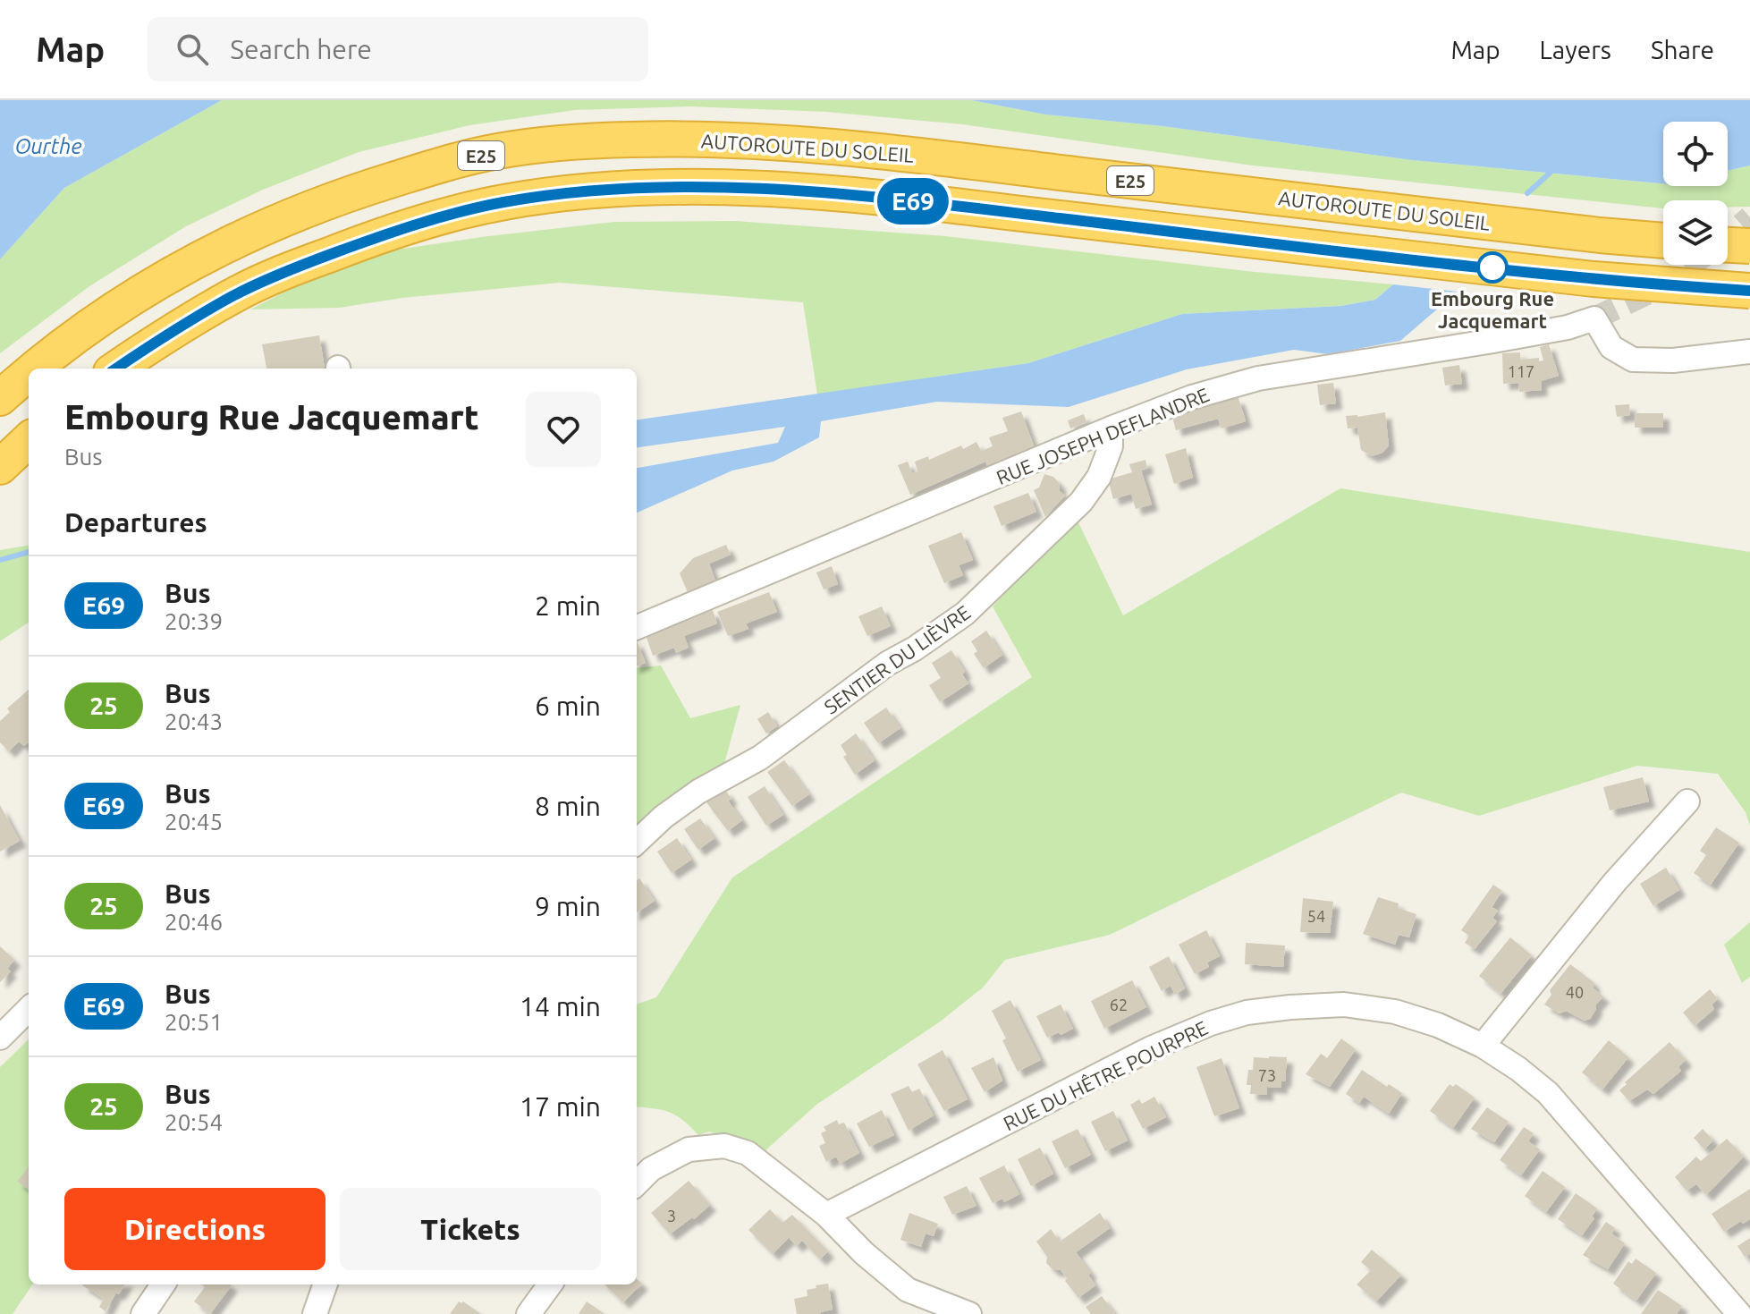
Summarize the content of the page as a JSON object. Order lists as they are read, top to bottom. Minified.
{"streets":{"highway":["AUTOROUTE DU SOLEIL","E25"],"street":["RUE JOSEPH DEFLANDRE","SENTIER DU LIÈVRE","RUE DU HÊTRE POURPRE"]},"crossings":[["RUE JOSEPH DEFLANDRE","SENTIER DU LIÈVRE"]],"water":["Ourthe"],"places":["Embourg Rue Jacquemart"],"lines":["bus line E69"],"house_numbers":["117","54","40","62","73","3"],"page":{"header":"Map","search":"Search here","nav":["Map","Layers","Share"],"on_map":"E69","heading":[["Embourg Rue Jacquemart","Bus"],"Departures"],"list":[{"mark":"E69","name":"Bus","note":"20:39","value":"2 min"},{"mark":"25","name":"Bus","note":"20:43","value":"6 min"},{"mark":"E69","name":"Bus","note":"20:45","value":"8 min"},{"mark":"25","name":"Bus","note":"20:46","value":"9 min"},{"mark":"E69","name":"Bus","note":"20:51","value":"14 min"},{"mark":"25","name":"Bus","note":"20:54","value":"17 min"}],"buttons":["Directions","Tickets"]}}
